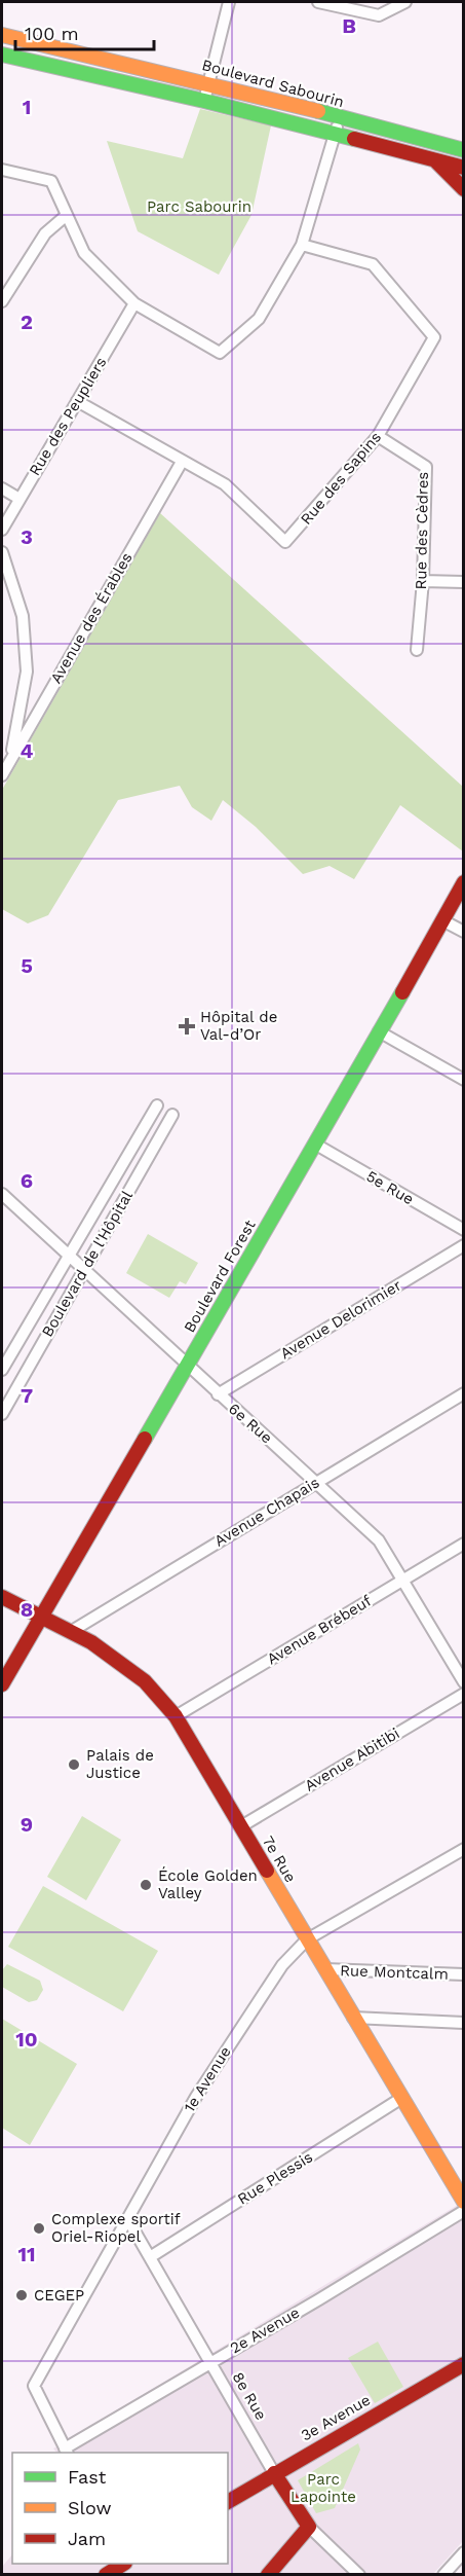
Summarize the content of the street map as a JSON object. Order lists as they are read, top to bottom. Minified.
{"streets":{"street":["Boulevard Sabourin","Rue des Peupliers","Rue des Sapins","Rue des Cèdres","Avenue des Érables","5e Rue","Boulevard de l'Hôpital","Boulevard Forest","Avenue Delorimier","6e Rue","Avenue Chapais","Avenue Brébeuf","Avenue Abitibi","7e Rue","Rue Montcalm","1e Avenue","Rue Plessis","2e Avenue","8e Rue","3e Avenue"]},"crossings":[["Rue des Peupliers","Rue des Sapins"],["Rue des Sapins","Rue des Cèdres"],["Rue des Sapins","Avenue des Érables"],["5e Rue","Boulevard Forest"],["Boulevard de l'Hôpital","6e Rue"],["Boulevard Forest","6e Rue"],["Boulevard Forest","7e Rue"],["Avenue Delorimier","6e Rue"],["6e Rue","Avenue Chapais"],["6e Rue","Avenue Brébeuf"],["Avenue Chapais","7e Rue"],["Avenue Brébeuf","7e Rue"],["Avenue Abitibi","7e Rue"],["7e Rue","Rue Montcalm"],["7e Rue","1e Avenue"],["7e Rue","Rue Plessis"],["1e Avenue","2e Avenue"],["1e Avenue","8e Rue"],["Rue Plessis","8e Rue"],["2e Avenue","8e Rue"],["8e Rue","3e Avenue"]],"parks":["Parc Sabourin","Parc Lapointe"],"places":{"health":["Hôpital de Val-d’Or"],"other":["Palais de Justice","École Golden Valley","Complexe sportif Oriel-Riopel","CEGEP"]},"legend":["Fast","Slow","Jam"],"scale_bar":"100 m","grid":{"columns":["B"],"rows":["1","2","3","4","5","6","7","8","9","10","11"]}}
